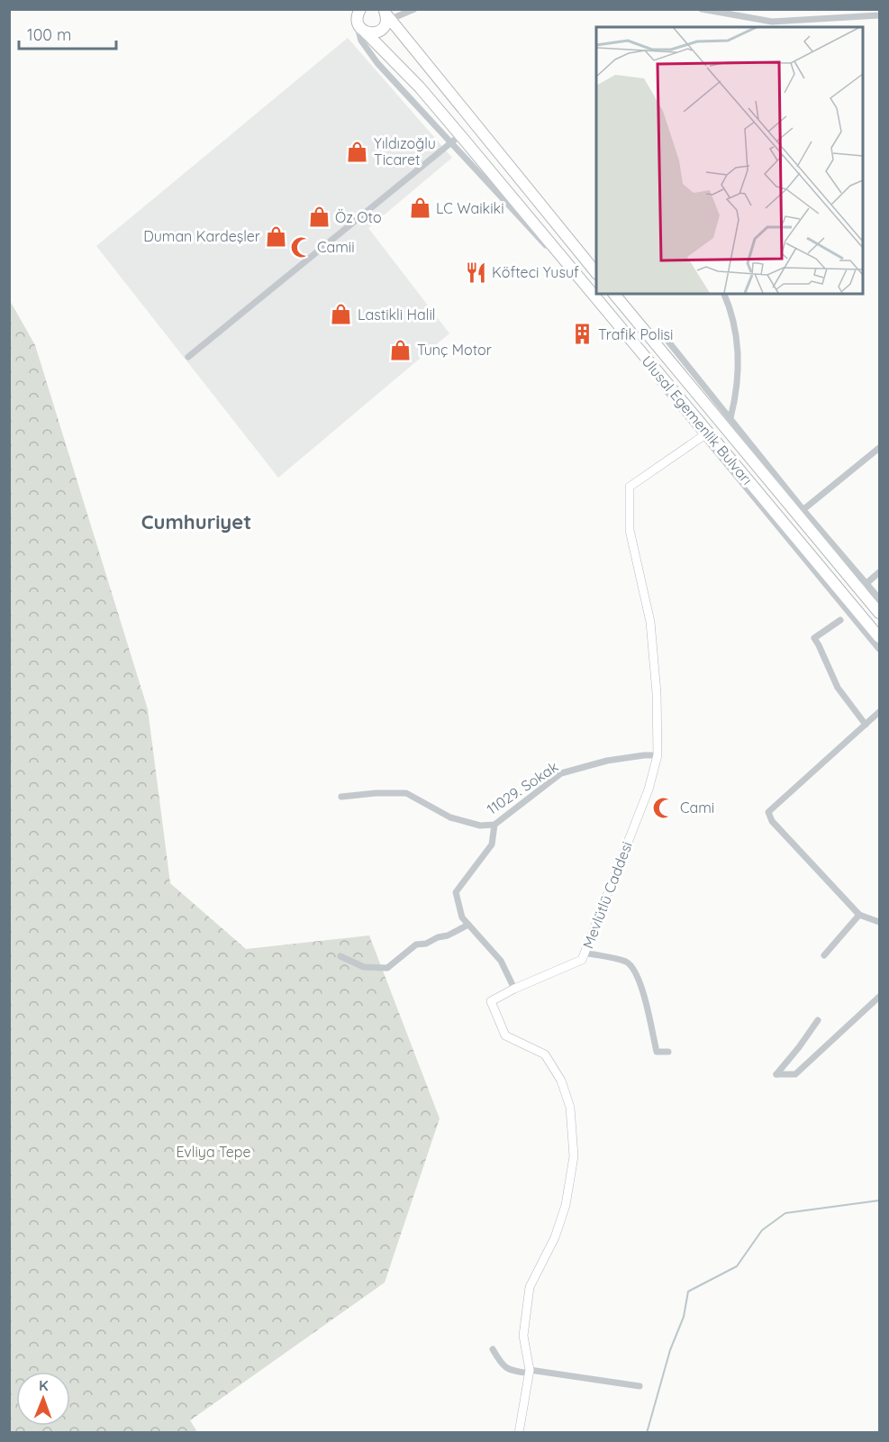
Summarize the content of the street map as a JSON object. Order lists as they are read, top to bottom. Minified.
{"streets":{"highway":["Ulusal Egemenlik Bulvarı"],"street":["11029. Sokak","Mevlütlü Caddesi"]},"crossings":[["Ulusal Egemenlik Bulvarı","Mevlütlü Caddesi"],["11029. Sokak","Mevlütlü Caddesi"]],"districts":["Cumhuriyet"],"parks":["Evliya Tepe"],"places":{"shop":["Yıldızoğlu Ticaret","LC Waikiki","Öz Oto","Duman Kardeşler","Lastikli Halil","Tunç Motor"],"mosque":["Camii","Cami"],"restaurant":["Köfteci Yusuf"],"building":["Trafik Polisi"]},"scale_bar":"100 m","north":"top"}
